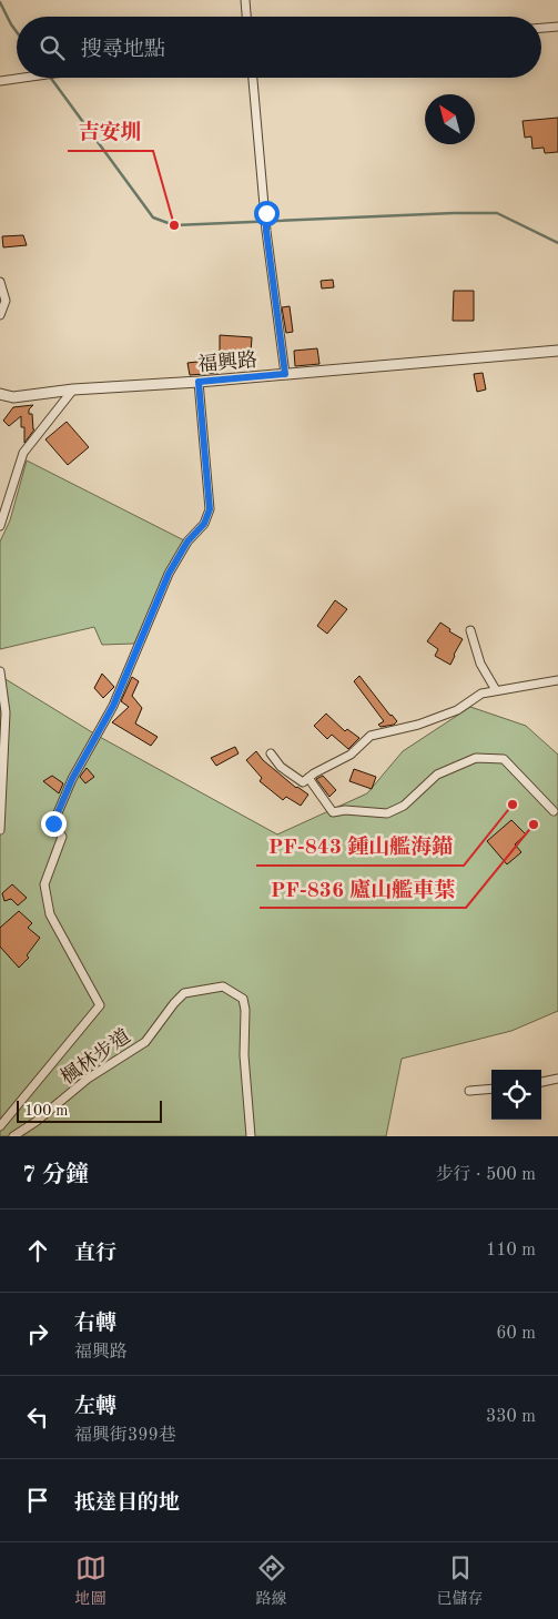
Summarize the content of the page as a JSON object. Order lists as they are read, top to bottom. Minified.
{"streets":{"street":["福興路","楓林步道"]},"places":["吉安圳","PF-843 鍾山艦海錨","PF-836 廬山艦車葉"],"scale_bar":"100 m","north":"top left","page":{"search":"搜尋地點","scale":"100 m","heading":["7 分鐘","步行 · 500 m"],"list":[["直行","110 m"],["右轉","福興路","60 m"],["左轉","福興街399巷","330 m"],"抵達目的地"],"nav":["地圖","路線","已儲存"]}}
